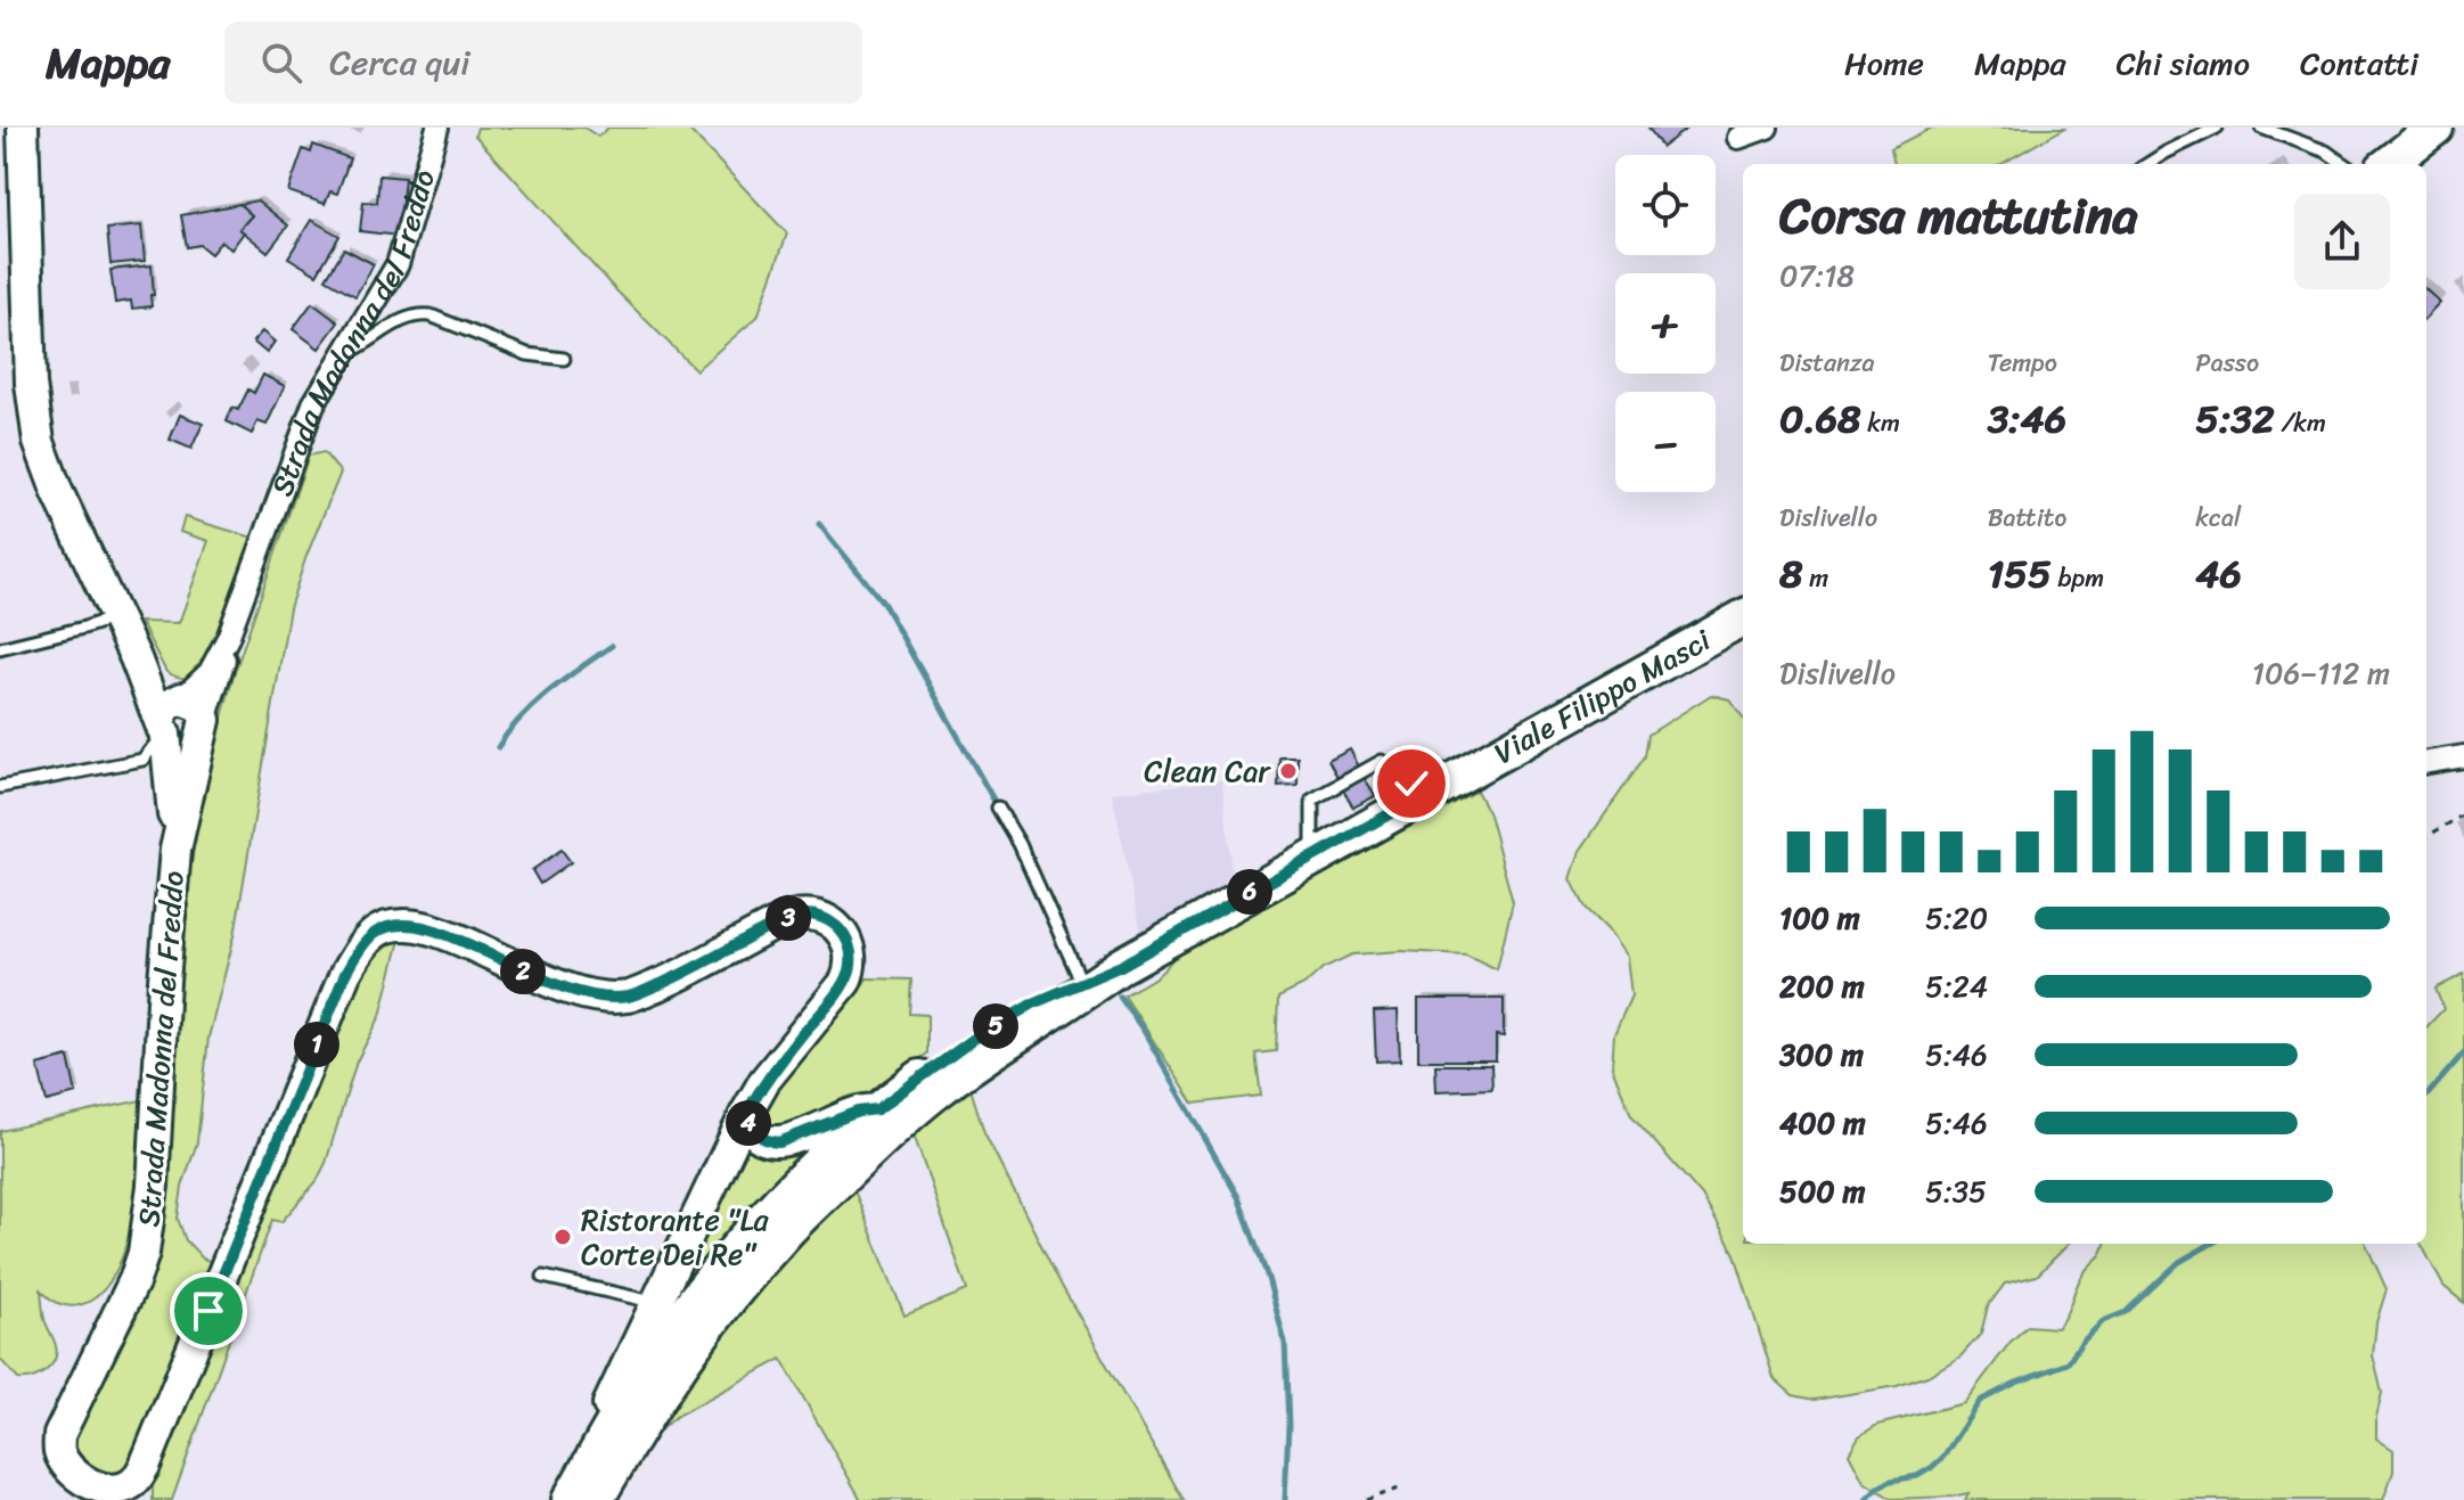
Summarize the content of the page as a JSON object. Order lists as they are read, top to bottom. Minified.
{"streets":{"main road":["Strada Madonna del Freddo","Viale Filippo Masci"]},"crossings":[["Strada Madonna del Freddo","Viale Filippo Masci"]],"places":["Clean Car","Ristorante \"La Corte Dei Re\""],"page":{"header":"Mappa","search":"Cerca qui","nav":["Home","Mappa","Chi siamo","Contatti"],"map_buttons":["+","−"],"heading":["Corsa mattutina","07:18"],"stats":[["Distanza","0.68 km"],["Tempo","3:46"],["Passo","5:32 /km"],["Dislivello","8 m"],["Battito","155 bpm"],["kcal","46"]],"chart":["Dislivello","106–112 m"],"pins":["6","3","2","5","1","4"],"list":[{"name":"100 m","note":"5:20"},{"name":"200 m","note":"5:24"},{"name":"300 m","note":"5:46"},{"name":"400 m","note":"5:46"},{"name":"500 m","note":"5:35"}]}}
